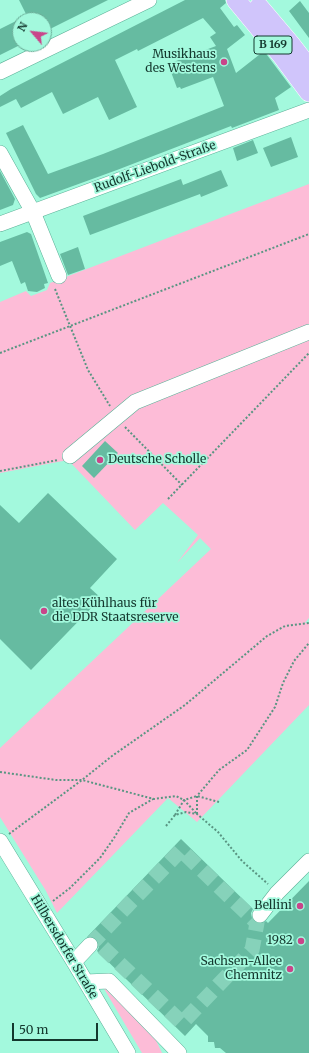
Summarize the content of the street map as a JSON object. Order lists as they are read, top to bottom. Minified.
{"streets":{"main road":["B 169"],"street":["Rudolf-Liebold-Straße","Hilbersdorfer Straße"]},"places":["Musikhaus des Westens","Deutsche Scholle","altes Kühlhaus für die DDR Staatsreserve","Bellini","1982","Sachsen-Allee Chemnitz"],"scale_bar":"50 m","north":"top left"}
